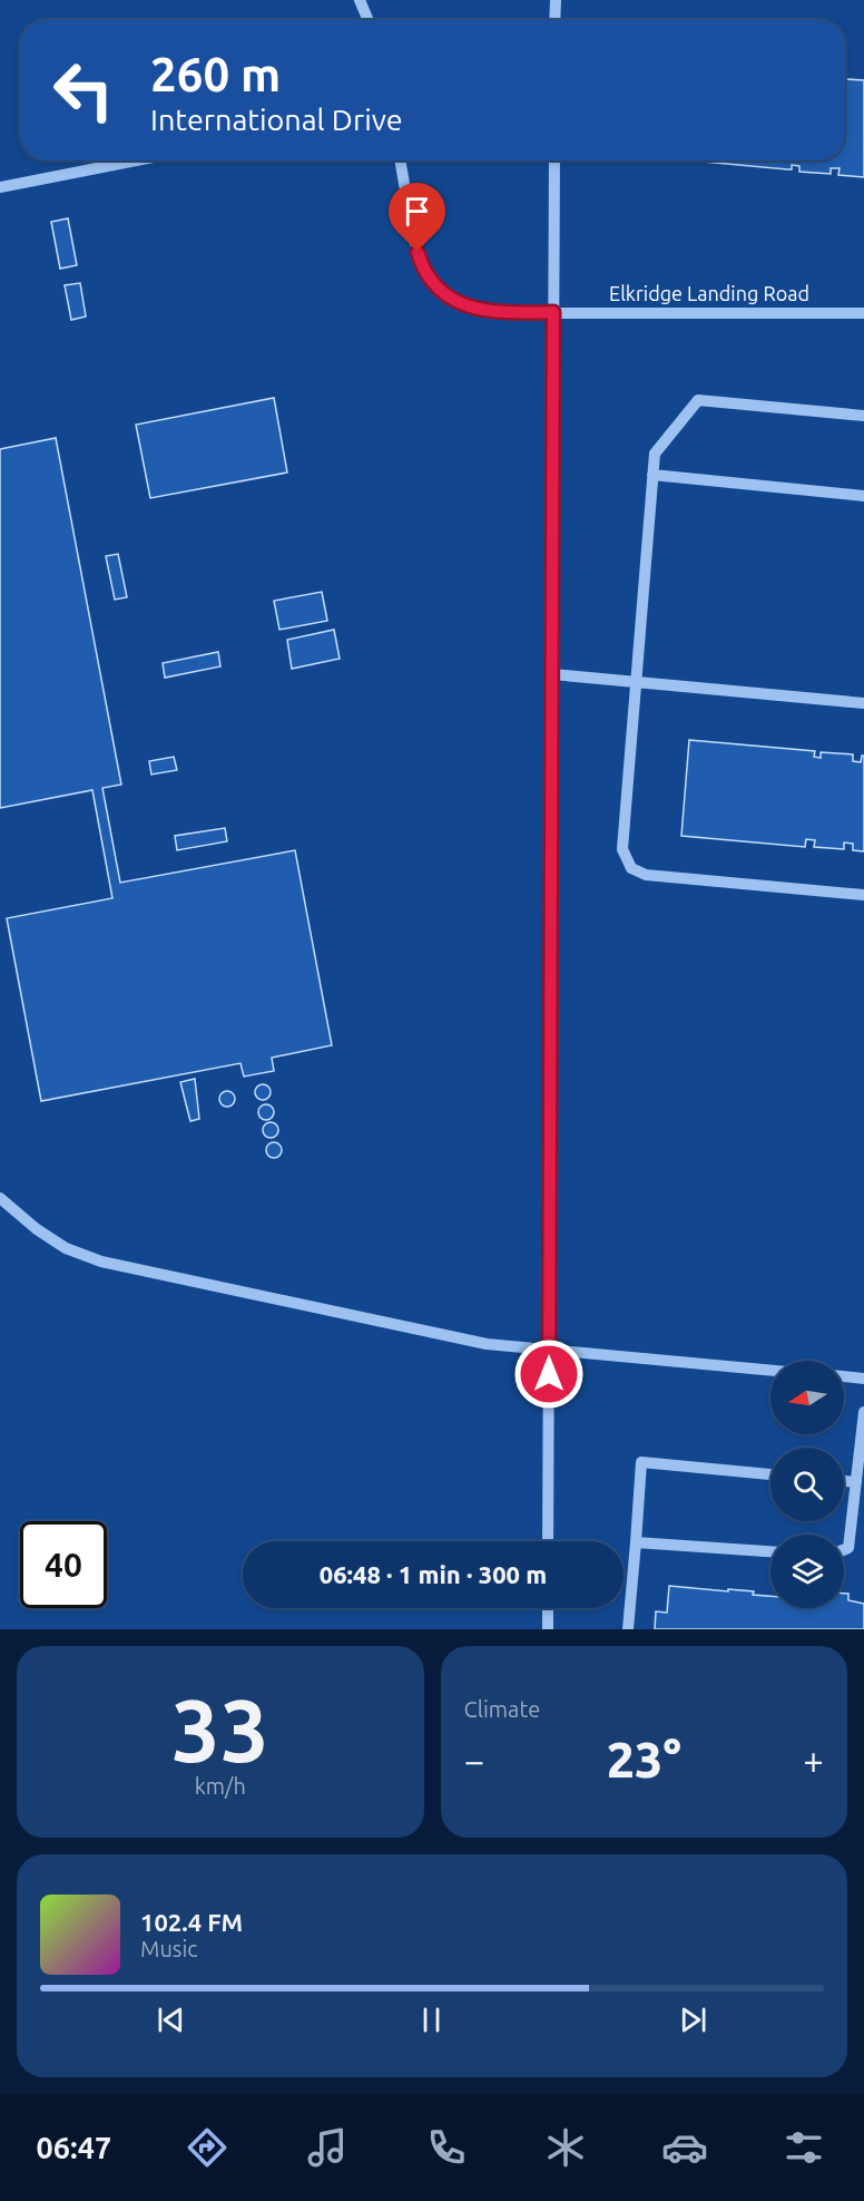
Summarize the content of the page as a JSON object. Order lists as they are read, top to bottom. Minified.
{"streets":{"street":["Elkridge Landing Road"]},"north":"left","page":{"turn":["260 m","International Drive"],"limit":"40","trip":"06:48 · 1 min · 300 m","tile":[["33","km/h"],"Climate"],"heat":["−","23°","+"],"song":["102.4 FM","Music"],"tabs":"06:47"}}
